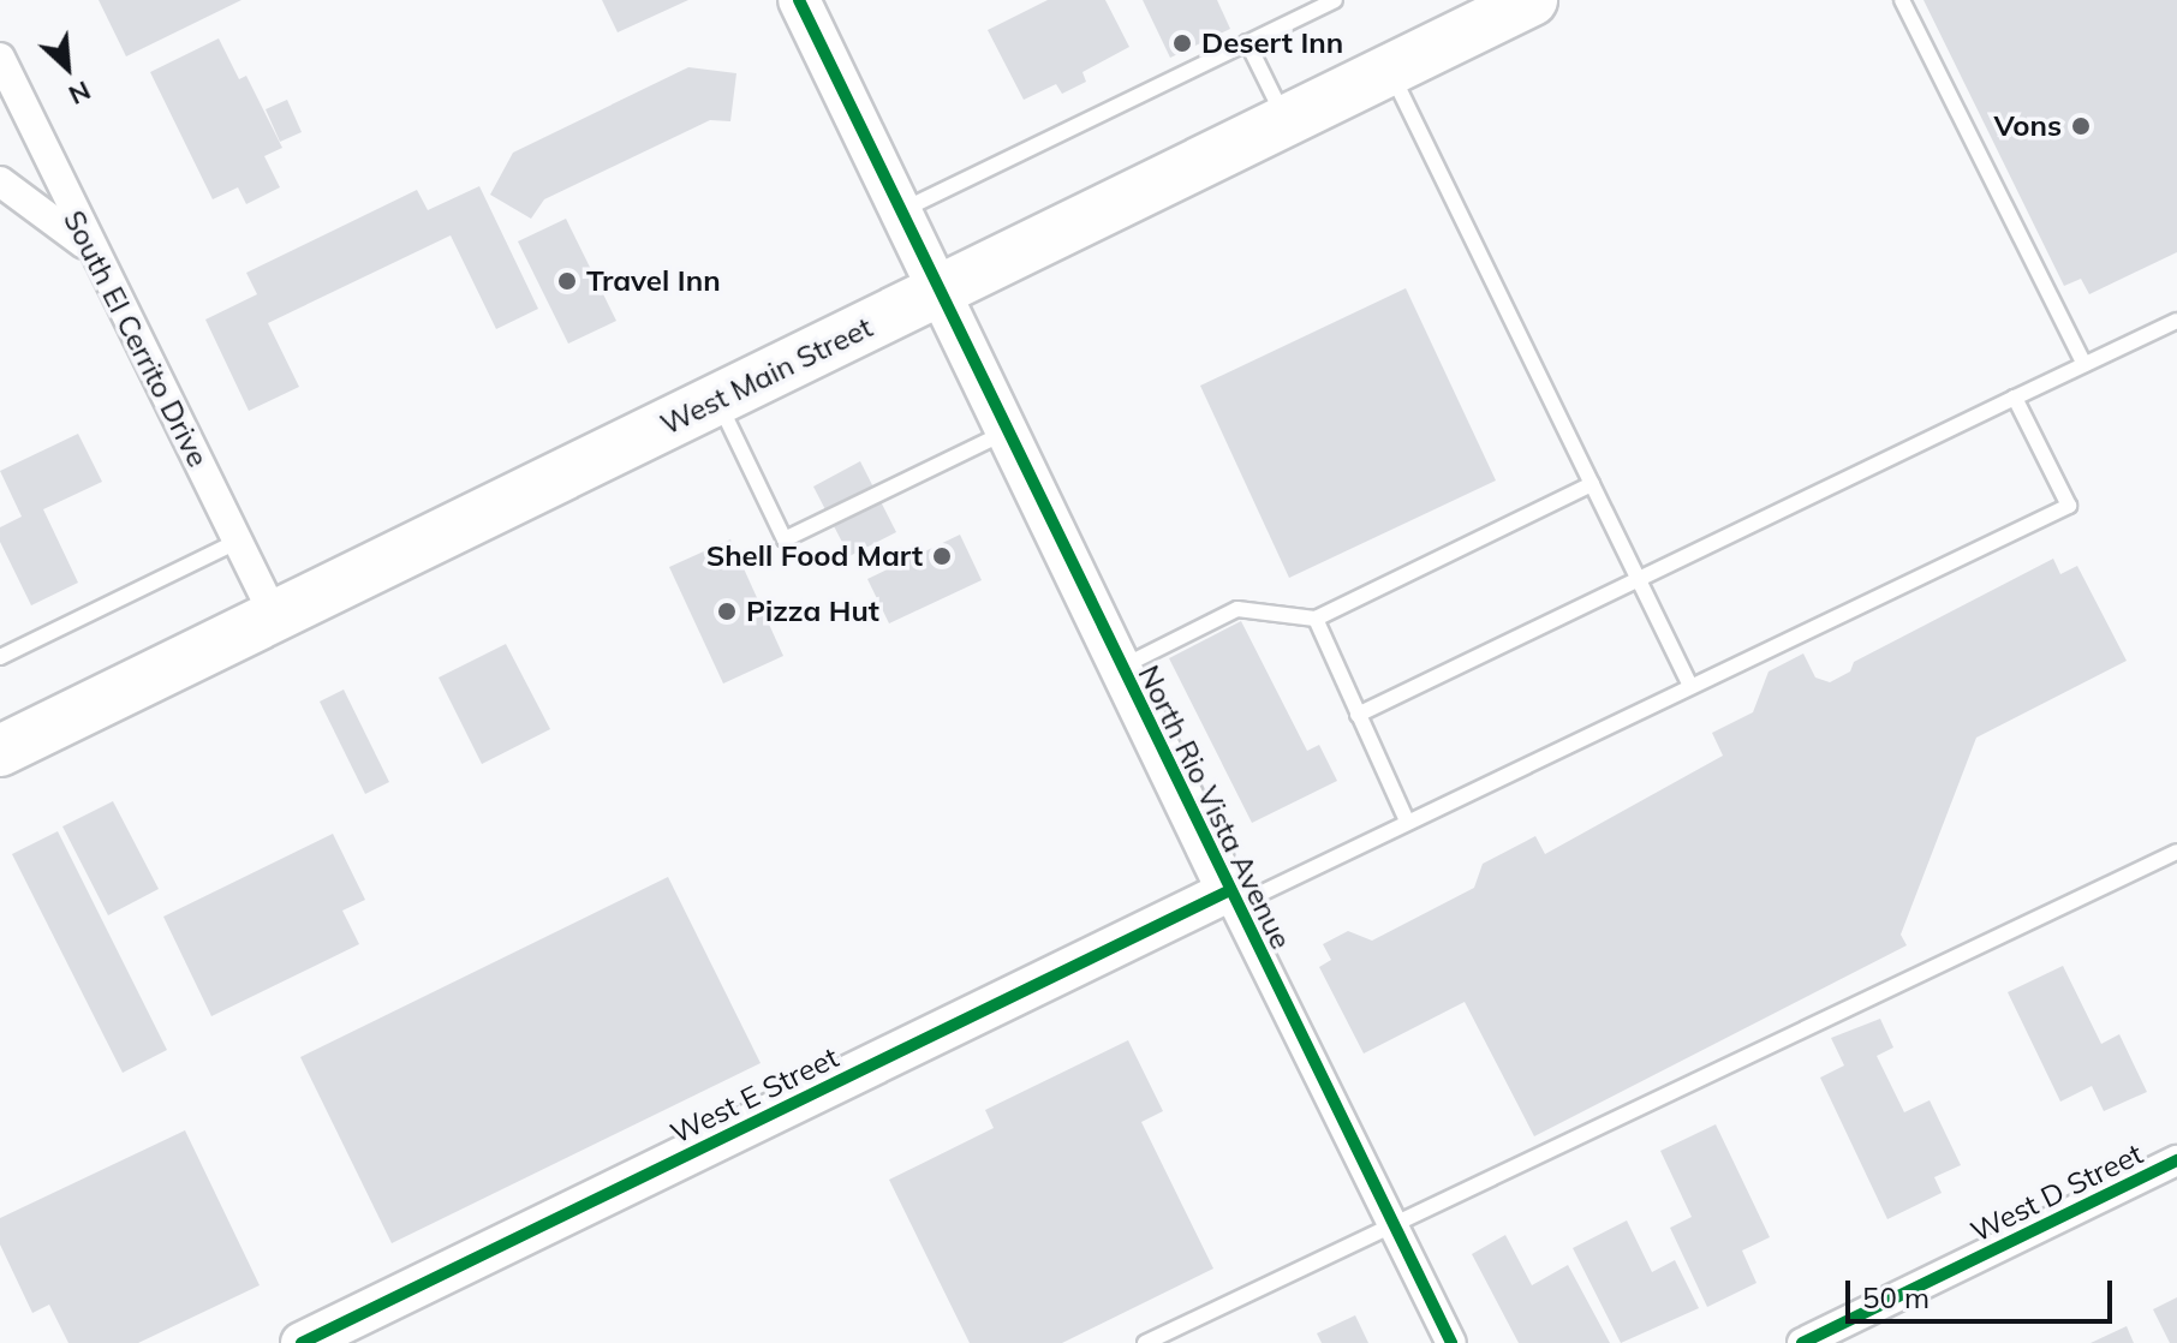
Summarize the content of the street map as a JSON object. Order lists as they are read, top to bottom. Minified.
{"streets":{"highway":["West Main Street"],"street":["South El Cerrito Drive","North Rio Vista Avenue","West E Street","West D Street"]},"crossings":[["South El Cerrito Drive","West Main Street"],["West Main Street","North Rio Vista Avenue"],["North Rio Vista Avenue","West E Street"]],"places":["Desert Inn","Vons","Travel Inn","Shell Food Mart","Pizza Hut"],"scale_bar":"50 m","north":"bottom right"}
